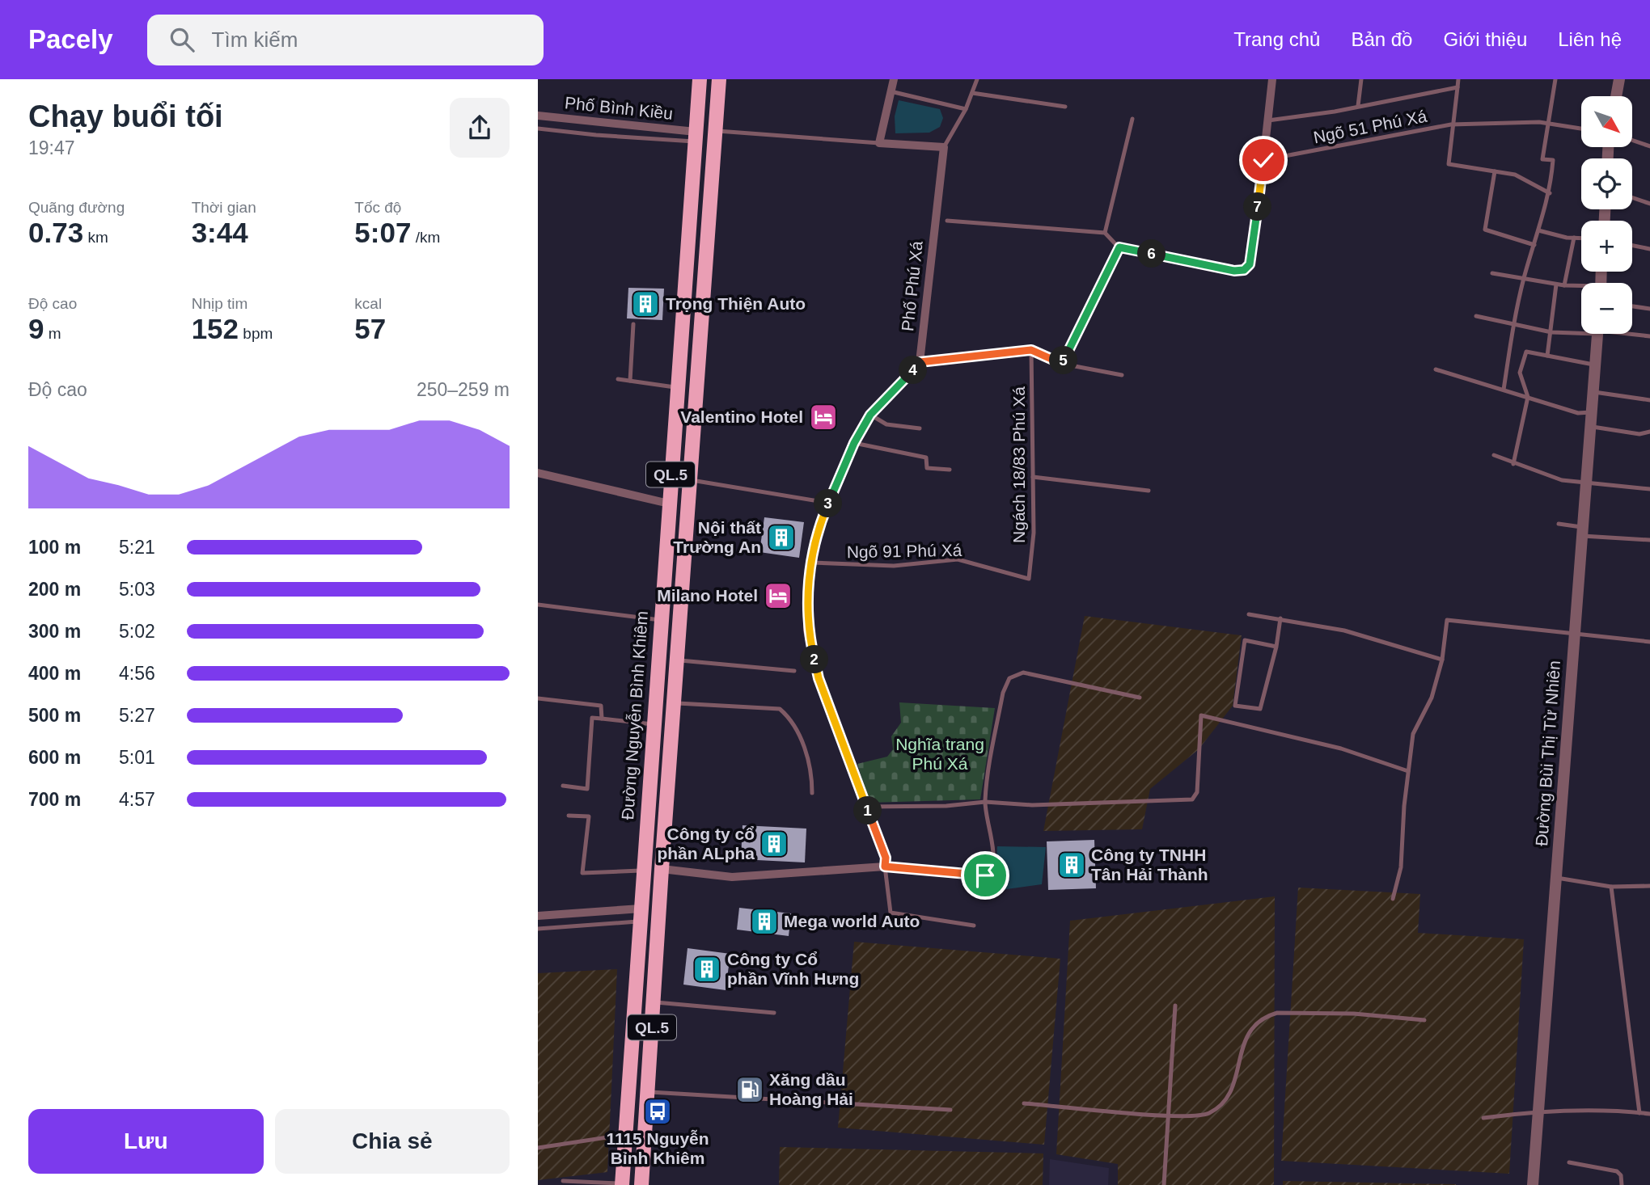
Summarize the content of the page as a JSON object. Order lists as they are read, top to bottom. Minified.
{"streets":{"highway":["QL.5","Đường Nguyễn Bình Khiêm"],"street":["Phố Bình Kiều","Phố Phú Xá","Đường Bùi Thị Từ Nhiên"],"lane":["Ngõ 51 Phú Xá","Ngách 18/83 Phú Xá","Ngõ 91 Phú Xá"]},"crossings":[["Phố Bình Kiều","Đường Nguyễn Bình Khiêm"],["Ngách 18/83 Phú Xá","Ngõ 91 Phú Xá"]],"parks":["Nghĩa trang Phú Xá"],"places":{"building":["Trọng Thiện Auto","Nội thất Trường An","Công ty cổ phần ALpha","Công ty TNHH Tân Hải Thành","Mega world Auto","Công ty Cổ phần Vĩnh Hưng"],"hotel":["Valentino Hotel","Milano Hotel"],"fuel station":["Xăng dầu Hoàng Hải"],"bus stop":["1115 Nguyễn Bỉnh Khiêm"]},"north":"bottom right","page":{"header":"Pacely","search":"Tìm kiếm","nav":["Trang chủ","Bản đồ","Giới thiệu","Liên hệ"],"heading":["Chạy buổi tối","19:47"],"map_buttons":["+","−"],"stats":[["Quãng đường","0.73 km"],["Thời gian","3:44"],["Tốc độ","5:07 /km"],["Độ cao","9 m"],["Nhịp tim","152 bpm"],["kcal","57"]],"pins":["7","6","5","4","3","2","1"],"chart":["Độ cao","250–259 m"],"list":[{"name":"100 m","note":"5:21"},{"name":"200 m","note":"5:03"},{"name":"300 m","note":"5:02"},{"name":"400 m","note":"4:56"},{"name":"500 m","note":"5:27"},{"name":"600 m","note":"5:01"},{"name":"700 m","note":"4:57"}],"buttons":["Lưu","Chia sẻ"]}}
